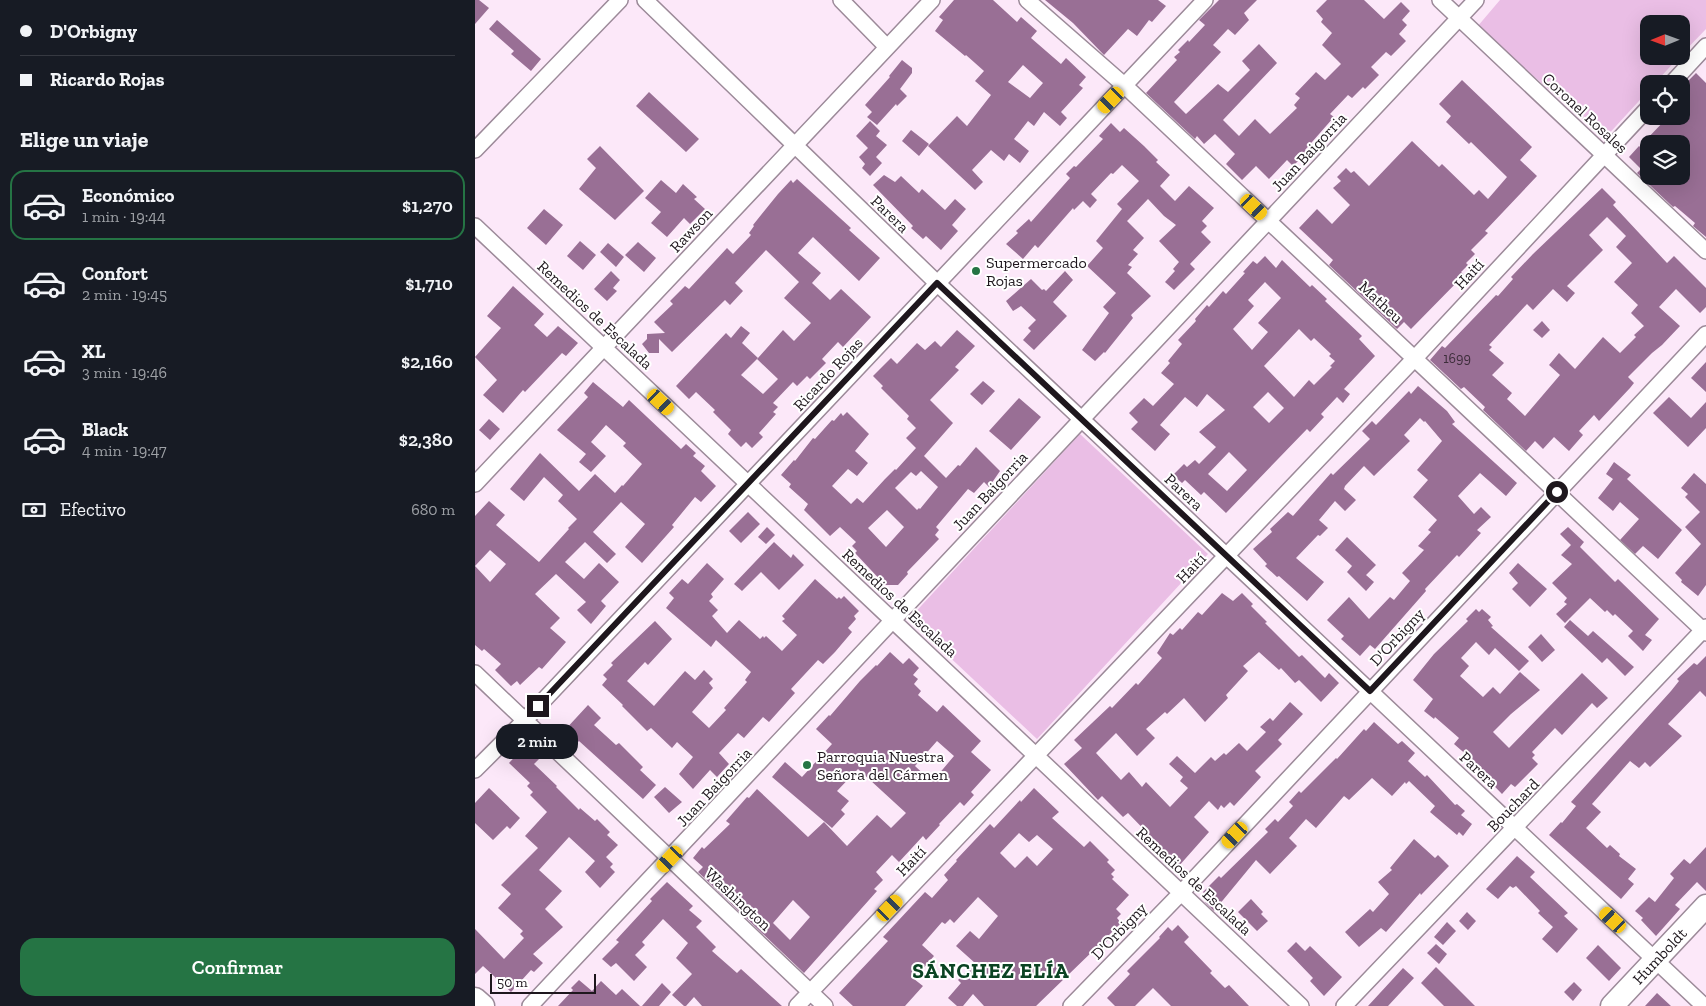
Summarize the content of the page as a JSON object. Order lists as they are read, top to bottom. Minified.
{"streets":{"main road":["Humboldt"],"street":["Coronel Rosales","Juan Baigorria","Parera","Rawson","Haití","Matheu","Remedios de Escalada","Ricardo Rojas","D'Orbigny","Bouchard","Washington"]},"crossings":[["Coronel Rosales","Juan Baigorria"],["Coronel Rosales","Haití"],["Juan Baigorria","Parera"],["Juan Baigorria","Matheu"],["Juan Baigorria","Remedios de Escalada"],["Juan Baigorria","Washington"],["Parera","Rawson"],["Parera","Haití"],["Parera","Ricardo Rojas"],["Parera","D'Orbigny"],["Parera","Bouchard"],["Parera","Humboldt"],["Rawson","Remedios de Escalada"],["Haití","Matheu"],["Haití","Remedios de Escalada"],["Haití","Washington"],["Matheu","Ricardo Rojas"],["Matheu","D'Orbigny"],["Matheu","Bouchard"],["Remedios de Escalada","Ricardo Rojas"],["Remedios de Escalada","D'Orbigny"],["Ricardo Rojas","Washington"]],"districts":["SÁNCHEZ ELÍA"],"places":["Supermercado Rojas","Parroquia Nuestra Señora del Cármen"],"house_numbers":["1699"],"scale_bar":"50 m","north":"left","page":{"banner":["D'Orbigny","Ricardo Rojas"],"heading":"Elige un viaje","list":[{"name":"Económico","note":"1 min · 19:44","value":"$1,270"},{"name":"Confort","note":"2 min · 19:45","value":"$1,710"},{"name":"XL","note":"3 min · 19:46","value":"$2,160"},{"name":"Black","note":"4 min · 19:47","value":"$2,380"}],"pay":["Efectivo","680 m"],"bubble":"2 min","buttons":"Confirmar","scale":"50 m"}}
